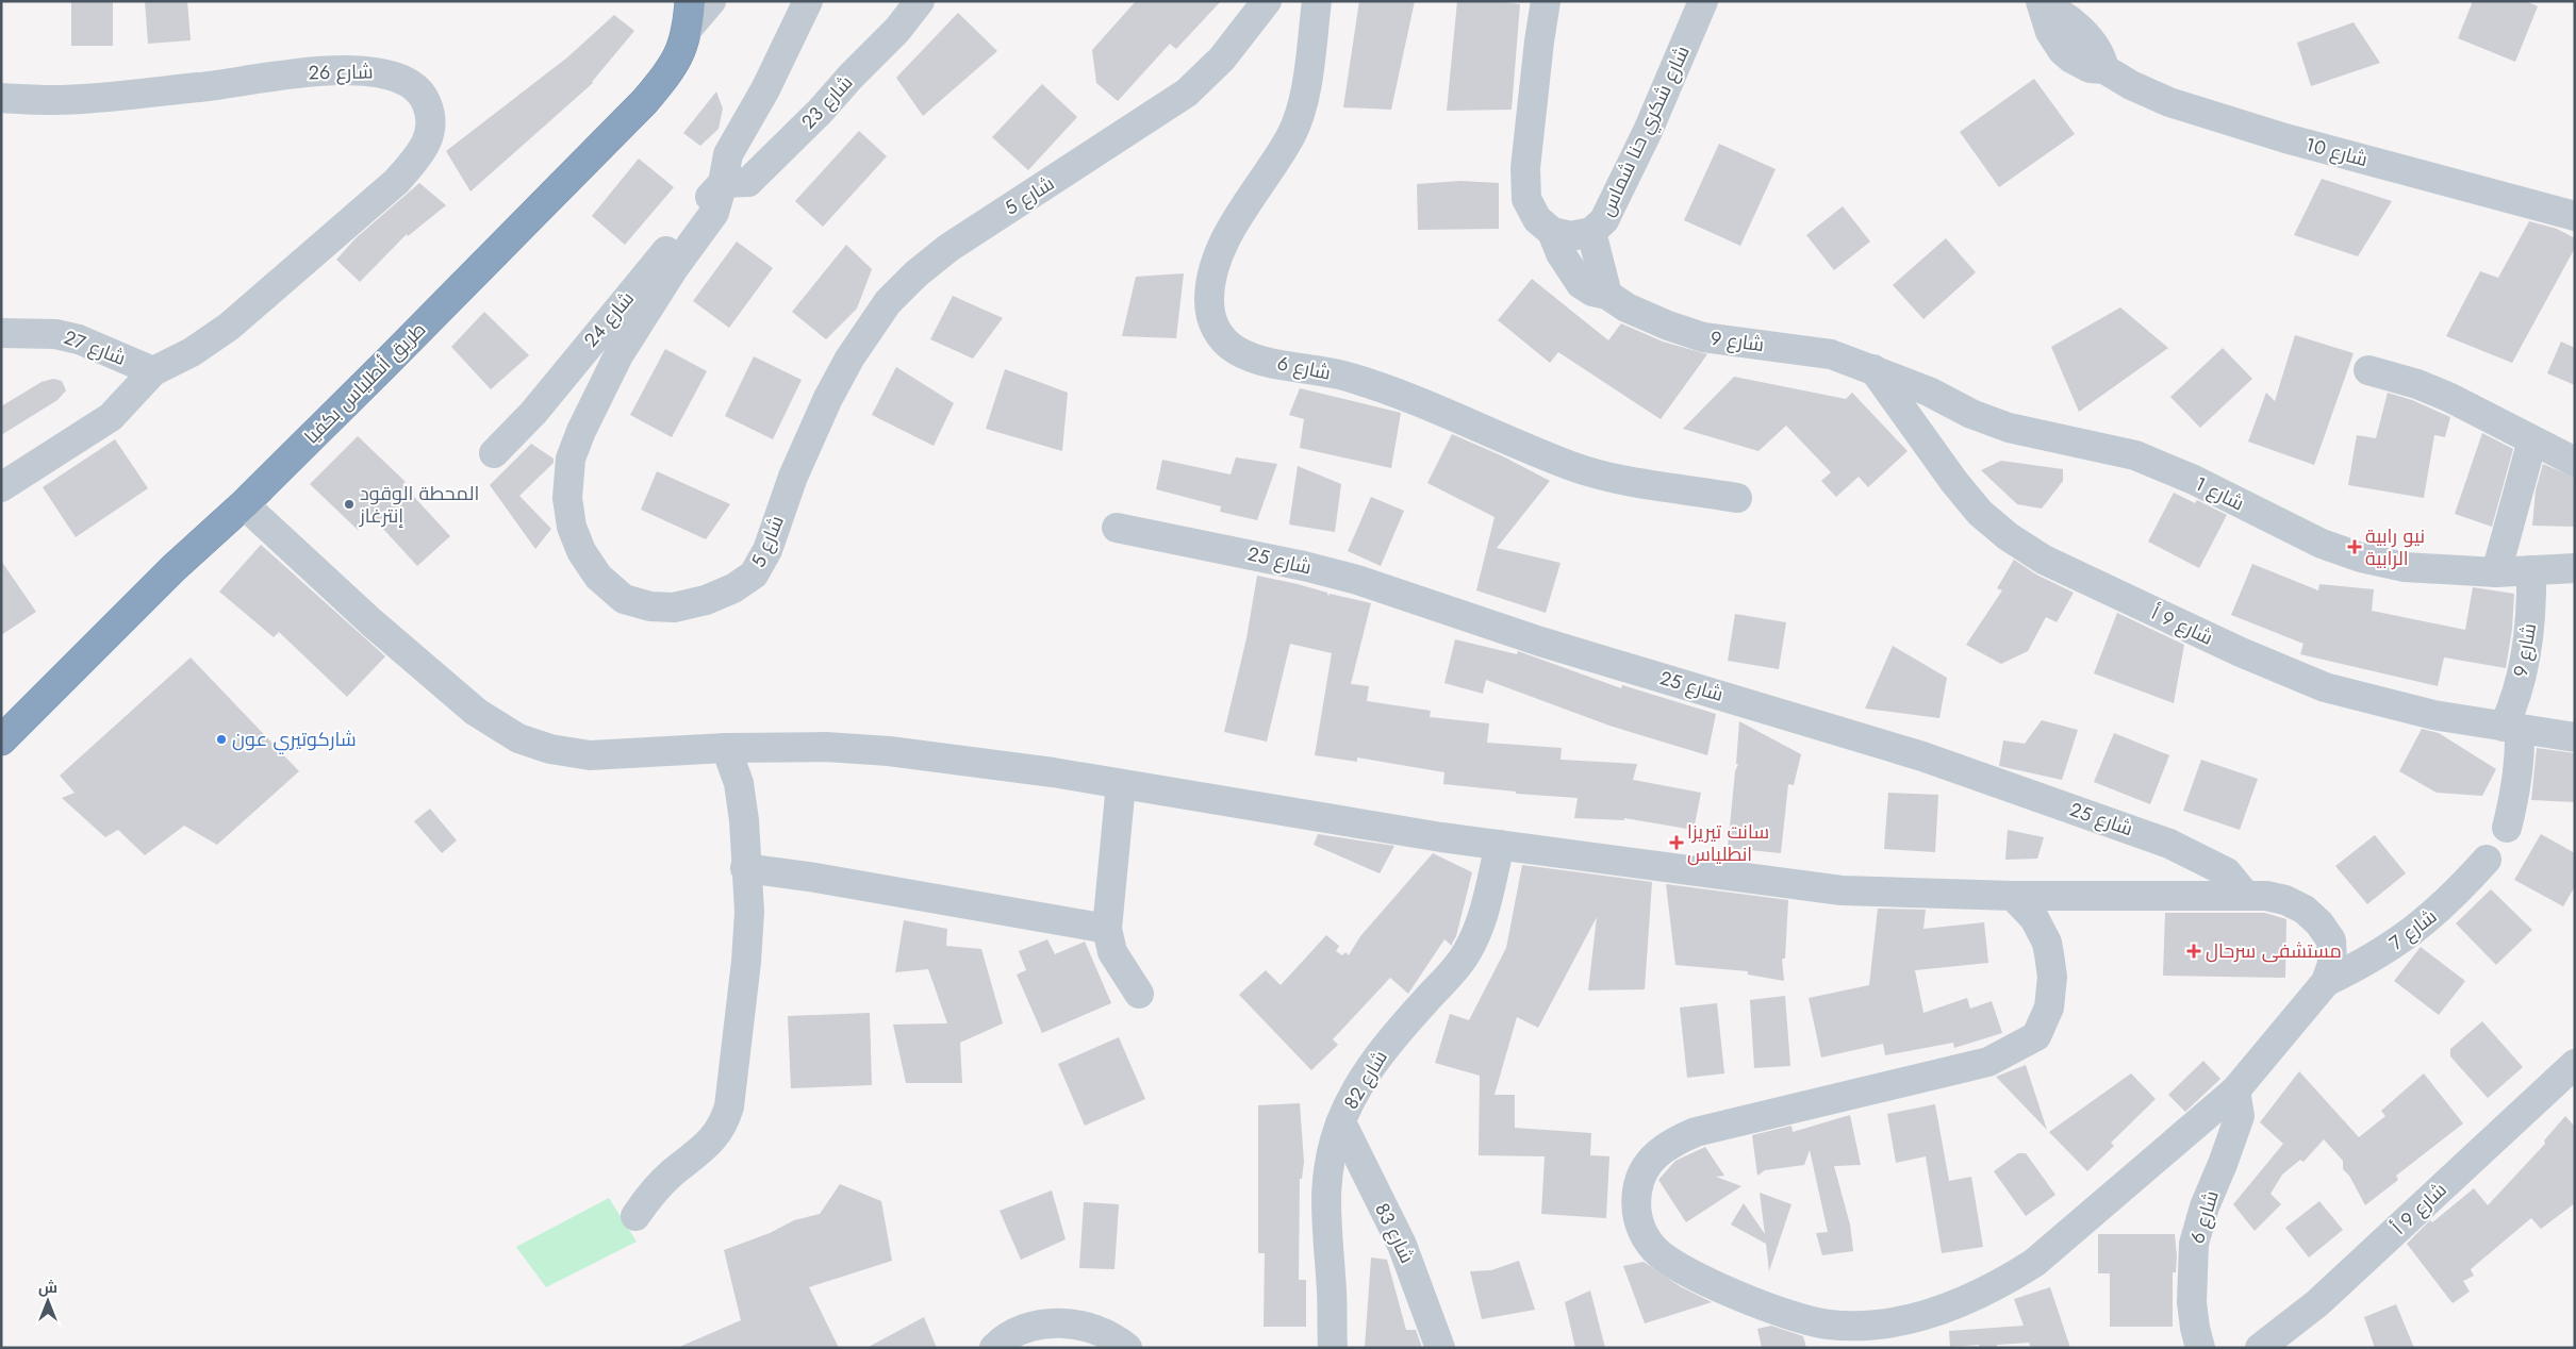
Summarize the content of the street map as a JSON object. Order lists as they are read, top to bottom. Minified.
{"streets":{"highway":["طريق أنطلياس بكفيا"],"street":["شارع 26","شارع 23","شارع شكري حنا شماس","شارع 10","شارع 5","شارع 24","شارع 9","شارع 27","شارع 6","شارع 1","شارع 25","شارع 9 أ","شارع 7","شارع 82","شارع 83"]},"crossings":[["شارع 26","شارع 27"],["شارع 23","شارع 5"],["شارع 23","شارع 24"],["شارع شكري حنا شماس","شارع 9"],["شارع 5","شارع 24"],["شارع 9","شارع 1"],["شارع 9","شارع 9 أ"],["شارع 1","شارع 9 أ"],["شارع 82","شارع 83"]],"places":{"other":["المحطة الوقود إنترغاز","شاركوتيري عون"],"health":["نيو رابية الرابية","سانت تيريزا انطلياس","مستشفى سرحال"]},"north":"top"}
